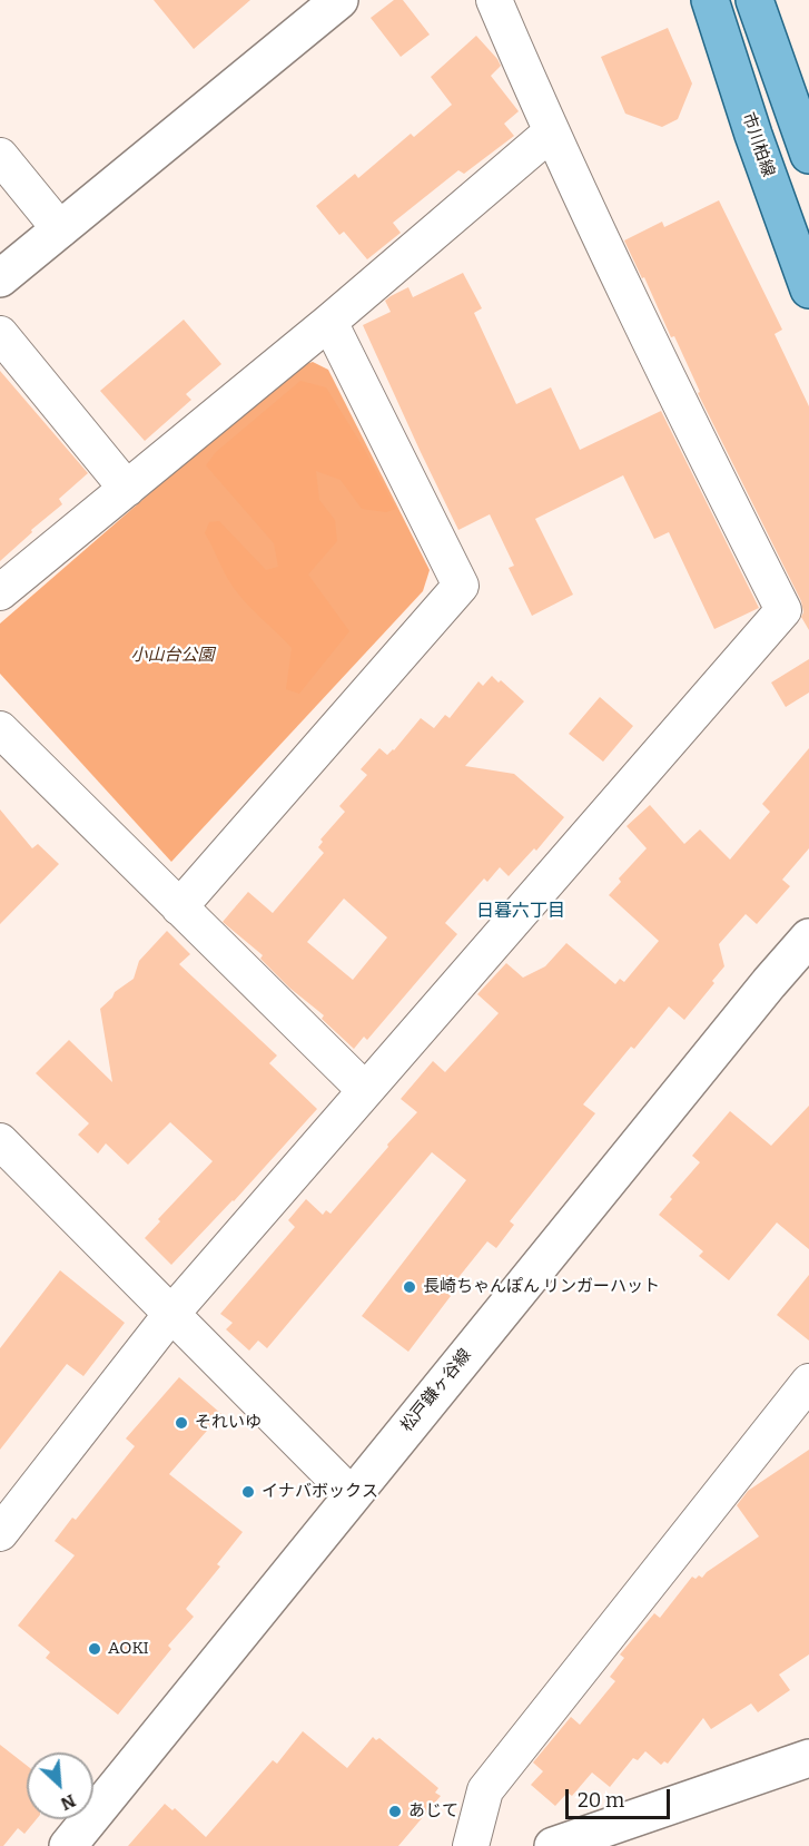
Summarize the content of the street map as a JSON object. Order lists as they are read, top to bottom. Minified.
{"streets":{"main road":["市川柏線","松戸鎌ヶ谷線"]},"districts":["日暮六丁目"],"parks":["小山台公園"],"places":["長崎ちゃんぽん リンガーハット","それいゆ","イナバボックス","AOKI","あじて"],"scale_bar":"20 m","north":"bottom right"}
